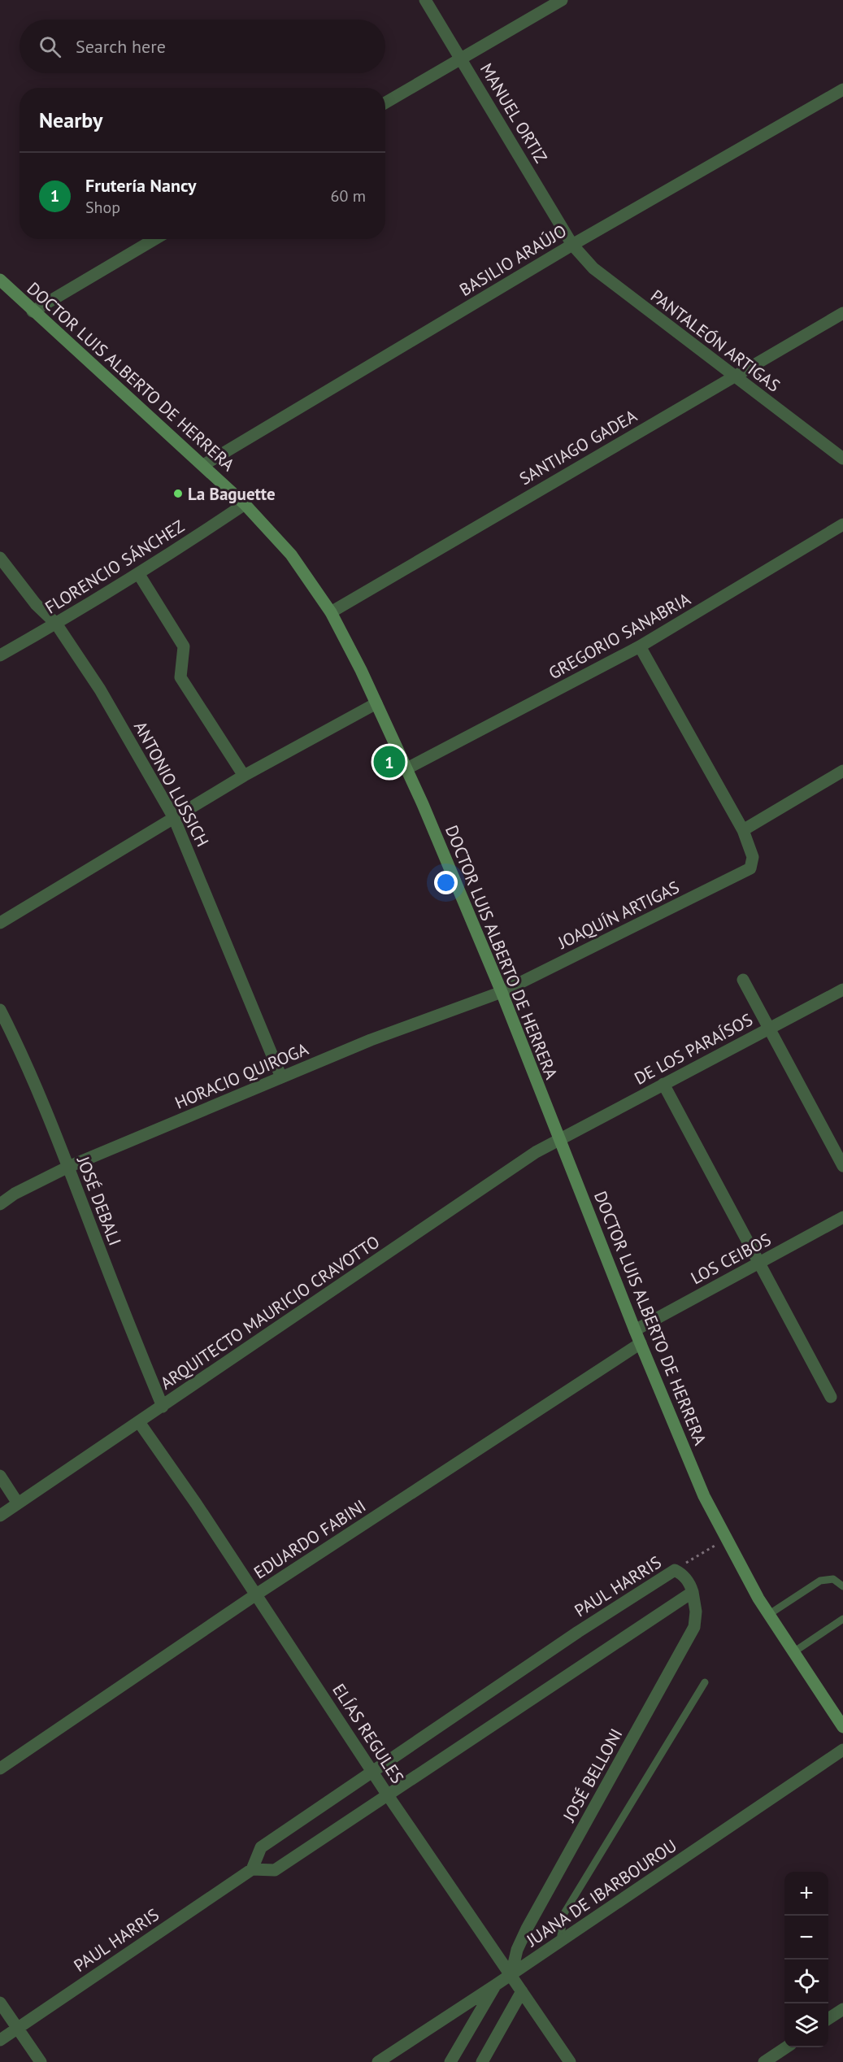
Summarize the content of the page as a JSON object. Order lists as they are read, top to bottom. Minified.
{"streets":{"street":["MANUEL ORTIZ","BASILIO ARAÚJO","PANTALEÓN ARTIGAS","DOCTOR LUIS ALBERTO DE HERRERA","SANTIAGO GADEA","FLORENCIO SÁNCHEZ","GREGORIO SANABRIA","ANTONIO LUSSICH","JOAQUÍN ARTIGAS","DE LOS PARAÍSOS","HORACIO QUIROGA","JOSÉ DEBALI","LOS CEIBOS","ARQUITECTO MAURICIO CRAVOTTO","EDUARDO FABINI","PAUL HARRIS","ELÍAS REGULES","JOSÉ BELLONI","JUANA DE IBARBOUROU"]},"crossings":[["MANUEL ORTIZ","BASILIO ARAÚJO"],["MANUEL ORTIZ","PANTALEÓN ARTIGAS"],["BASILIO ARAÚJO","PANTALEÓN ARTIGAS"],["BASILIO ARAÚJO","DOCTOR LUIS ALBERTO DE HERRERA"],["PANTALEÓN ARTIGAS","SANTIAGO GADEA"],["DOCTOR LUIS ALBERTO DE HERRERA","SANTIAGO GADEA"],["DOCTOR LUIS ALBERTO DE HERRERA","FLORENCIO SÁNCHEZ"],["DOCTOR LUIS ALBERTO DE HERRERA","GREGORIO SANABRIA"],["DOCTOR LUIS ALBERTO DE HERRERA","JOAQUÍN ARTIGAS"],["DOCTOR LUIS ALBERTO DE HERRERA","DE LOS PARAÍSOS"],["DOCTOR LUIS ALBERTO DE HERRERA","HORACIO QUIROGA"],["DOCTOR LUIS ALBERTO DE HERRERA","LOS CEIBOS"],["DOCTOR LUIS ALBERTO DE HERRERA","ARQUITECTO MAURICIO CRAVOTTO"],["DOCTOR LUIS ALBERTO DE HERRERA","EDUARDO FABINI"],["FLORENCIO SÁNCHEZ","ANTONIO LUSSICH"],["ANTONIO LUSSICH","HORACIO QUIROGA"],["JOAQUÍN ARTIGAS","HORACIO QUIROGA"],["DE LOS PARAÍSOS","ARQUITECTO MAURICIO CRAVOTTO"],["HORACIO QUIROGA","JOSÉ DEBALI"],["JOSÉ DEBALI","ARQUITECTO MAURICIO CRAVOTTO"],["ARQUITECTO MAURICIO CRAVOTTO","ELÍAS REGULES"],["EDUARDO FABINI","ELÍAS REGULES"],["PAUL HARRIS","ELÍAS REGULES"],["PAUL HARRIS","JOSÉ BELLONI"],["ELÍAS REGULES","JOSÉ BELLONI"],["ELÍAS REGULES","JUANA DE IBARBOUROU"],["JOSÉ BELLONI","JUANA DE IBARBOUROU"]],"places":["La Baguette"],"page":{"search":"Search here","heading":"Nearby","list":[{"mark":"1","name":"Frutería Nancy","note":"Shop","value":"60 m"}],"pins":"1","map_buttons":["+","−"]}}
